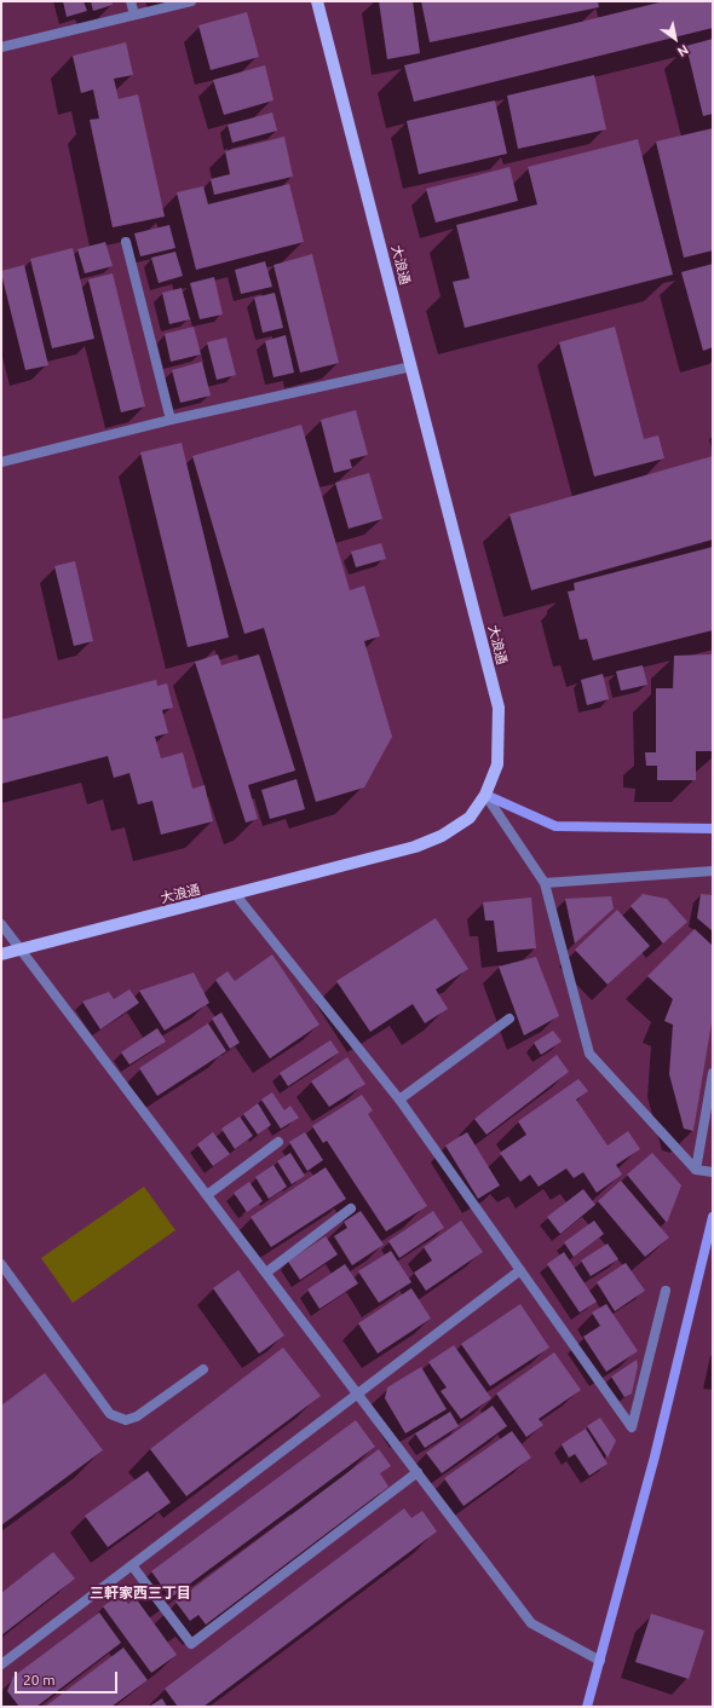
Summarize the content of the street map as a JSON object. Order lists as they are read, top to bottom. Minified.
{"streets":{"main road":["大浪通"]},"districts":["三軒家西三丁目"],"scale_bar":"20 m","north":"bottom right"}
